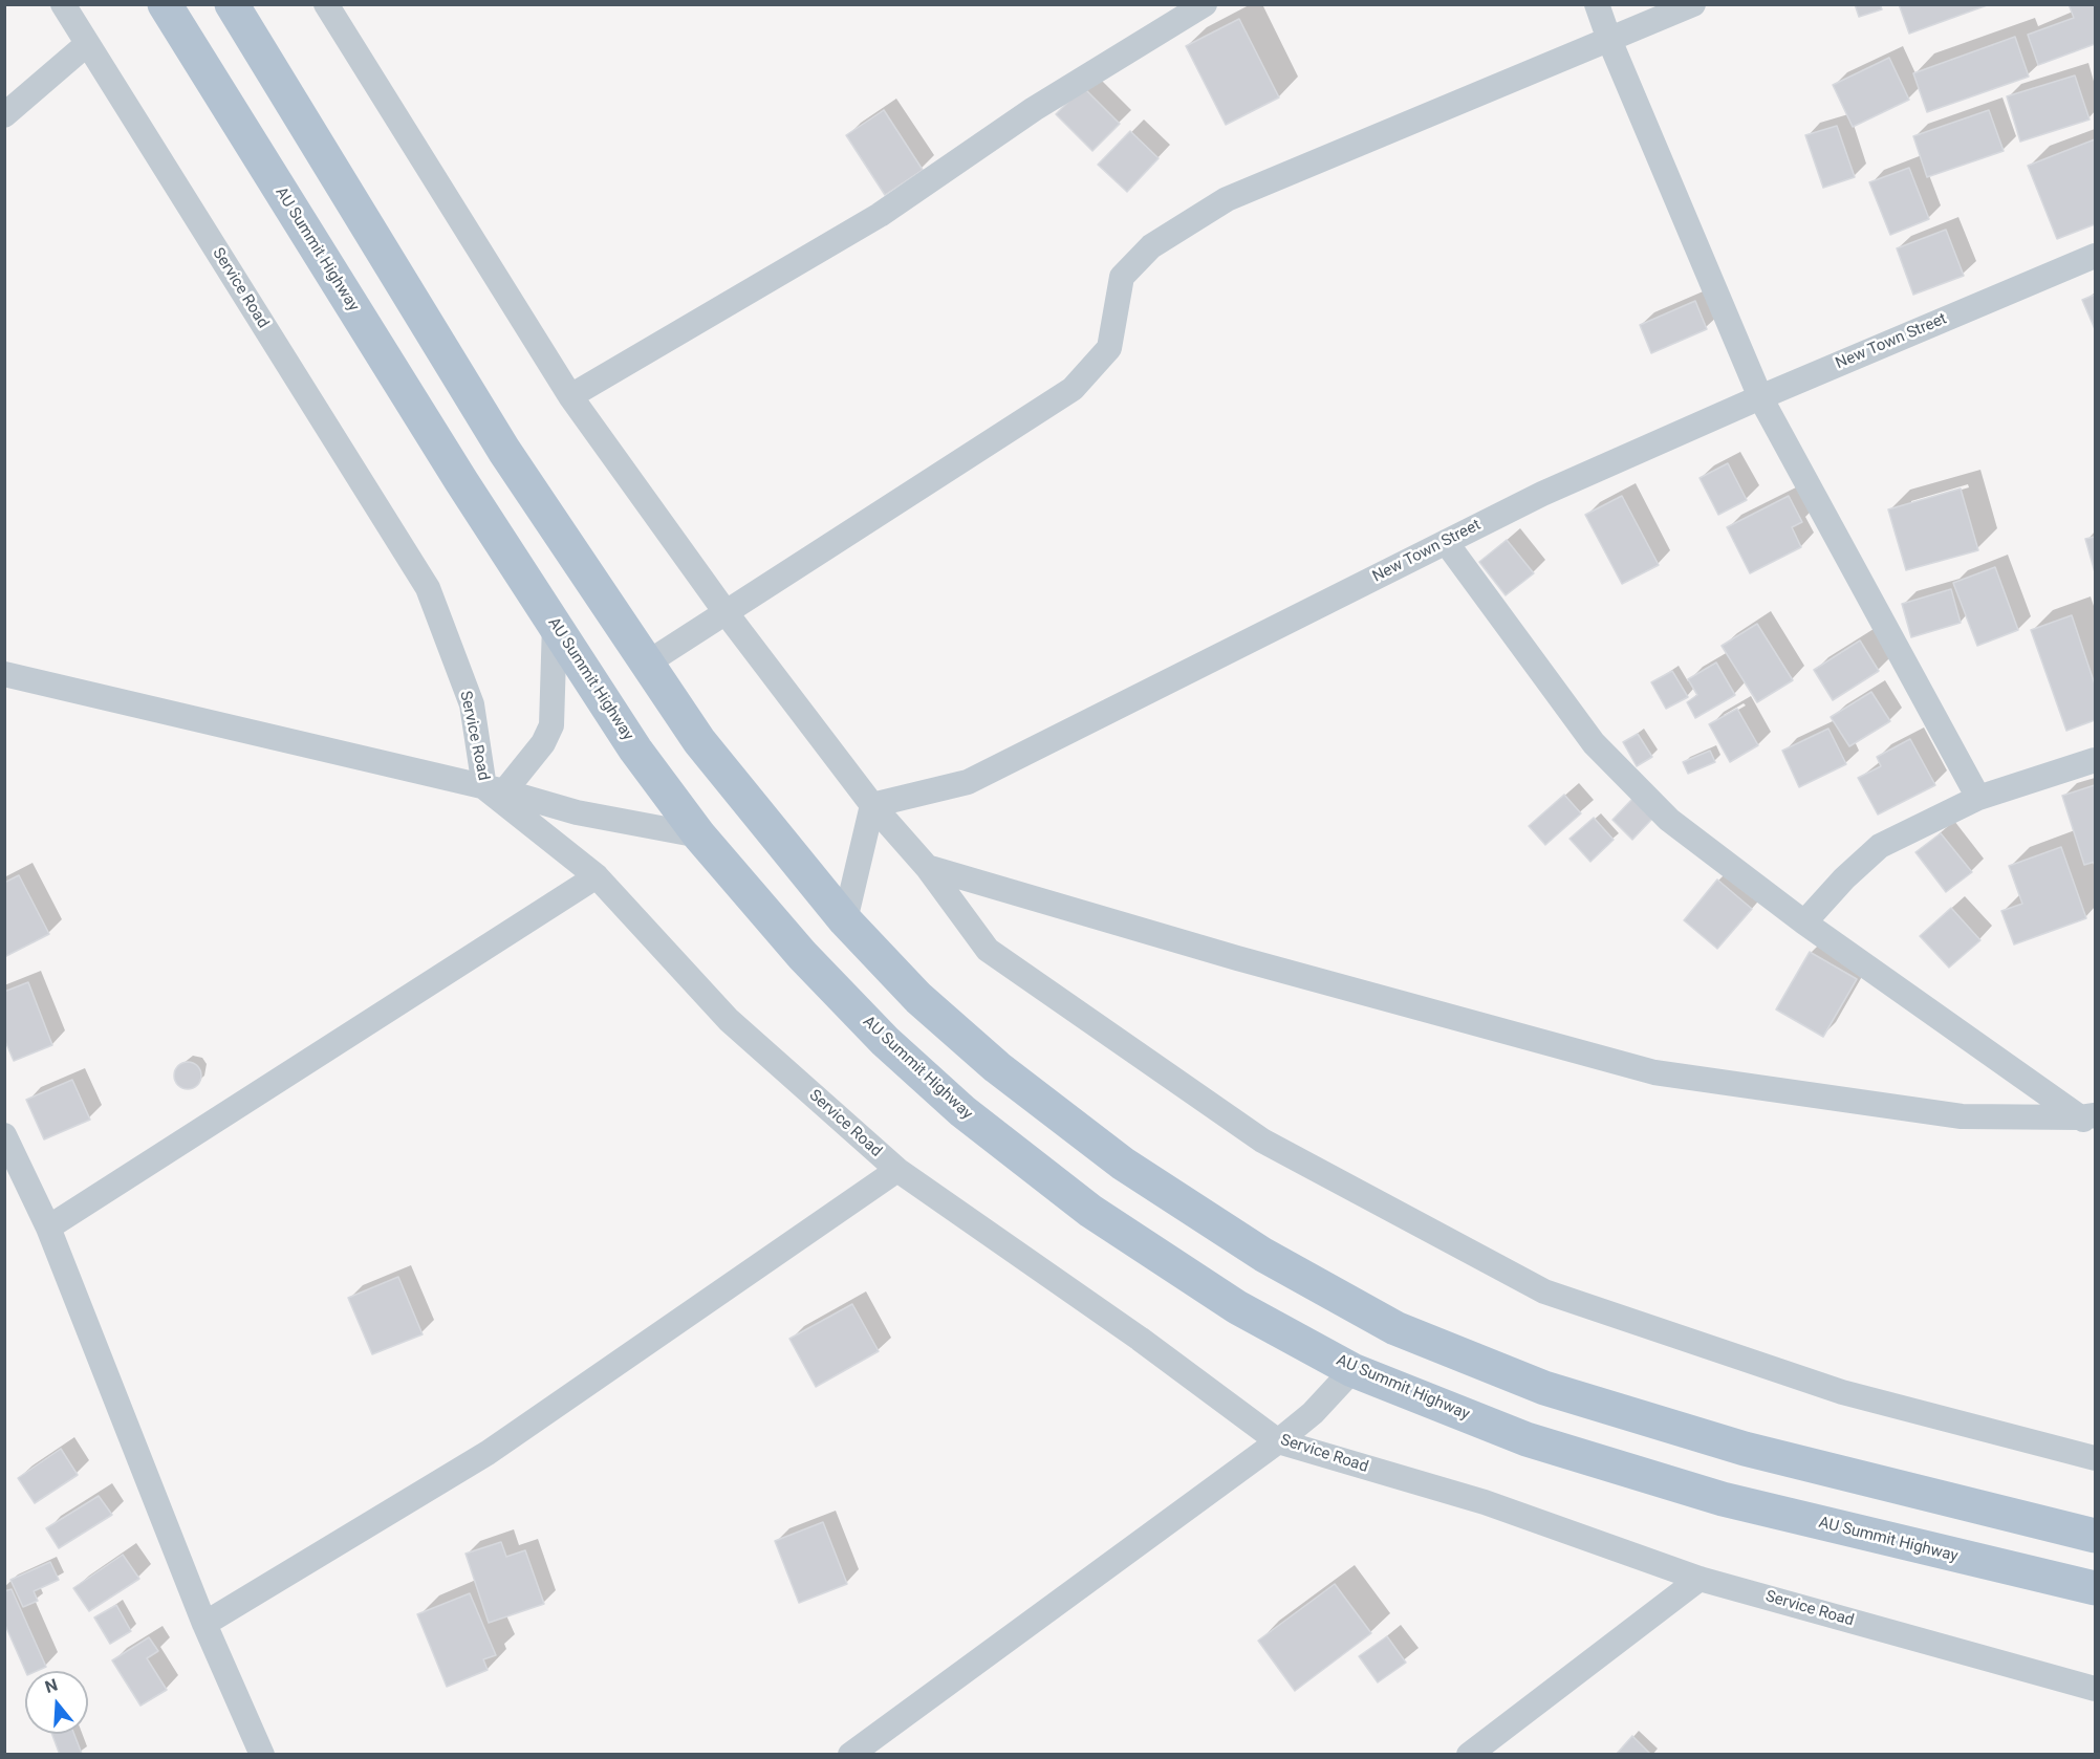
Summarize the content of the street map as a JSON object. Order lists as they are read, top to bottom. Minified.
{"streets":{"main road":["AU Summit Highway"],"street":["Service Road","New Town Street"]},"north":"top"}
